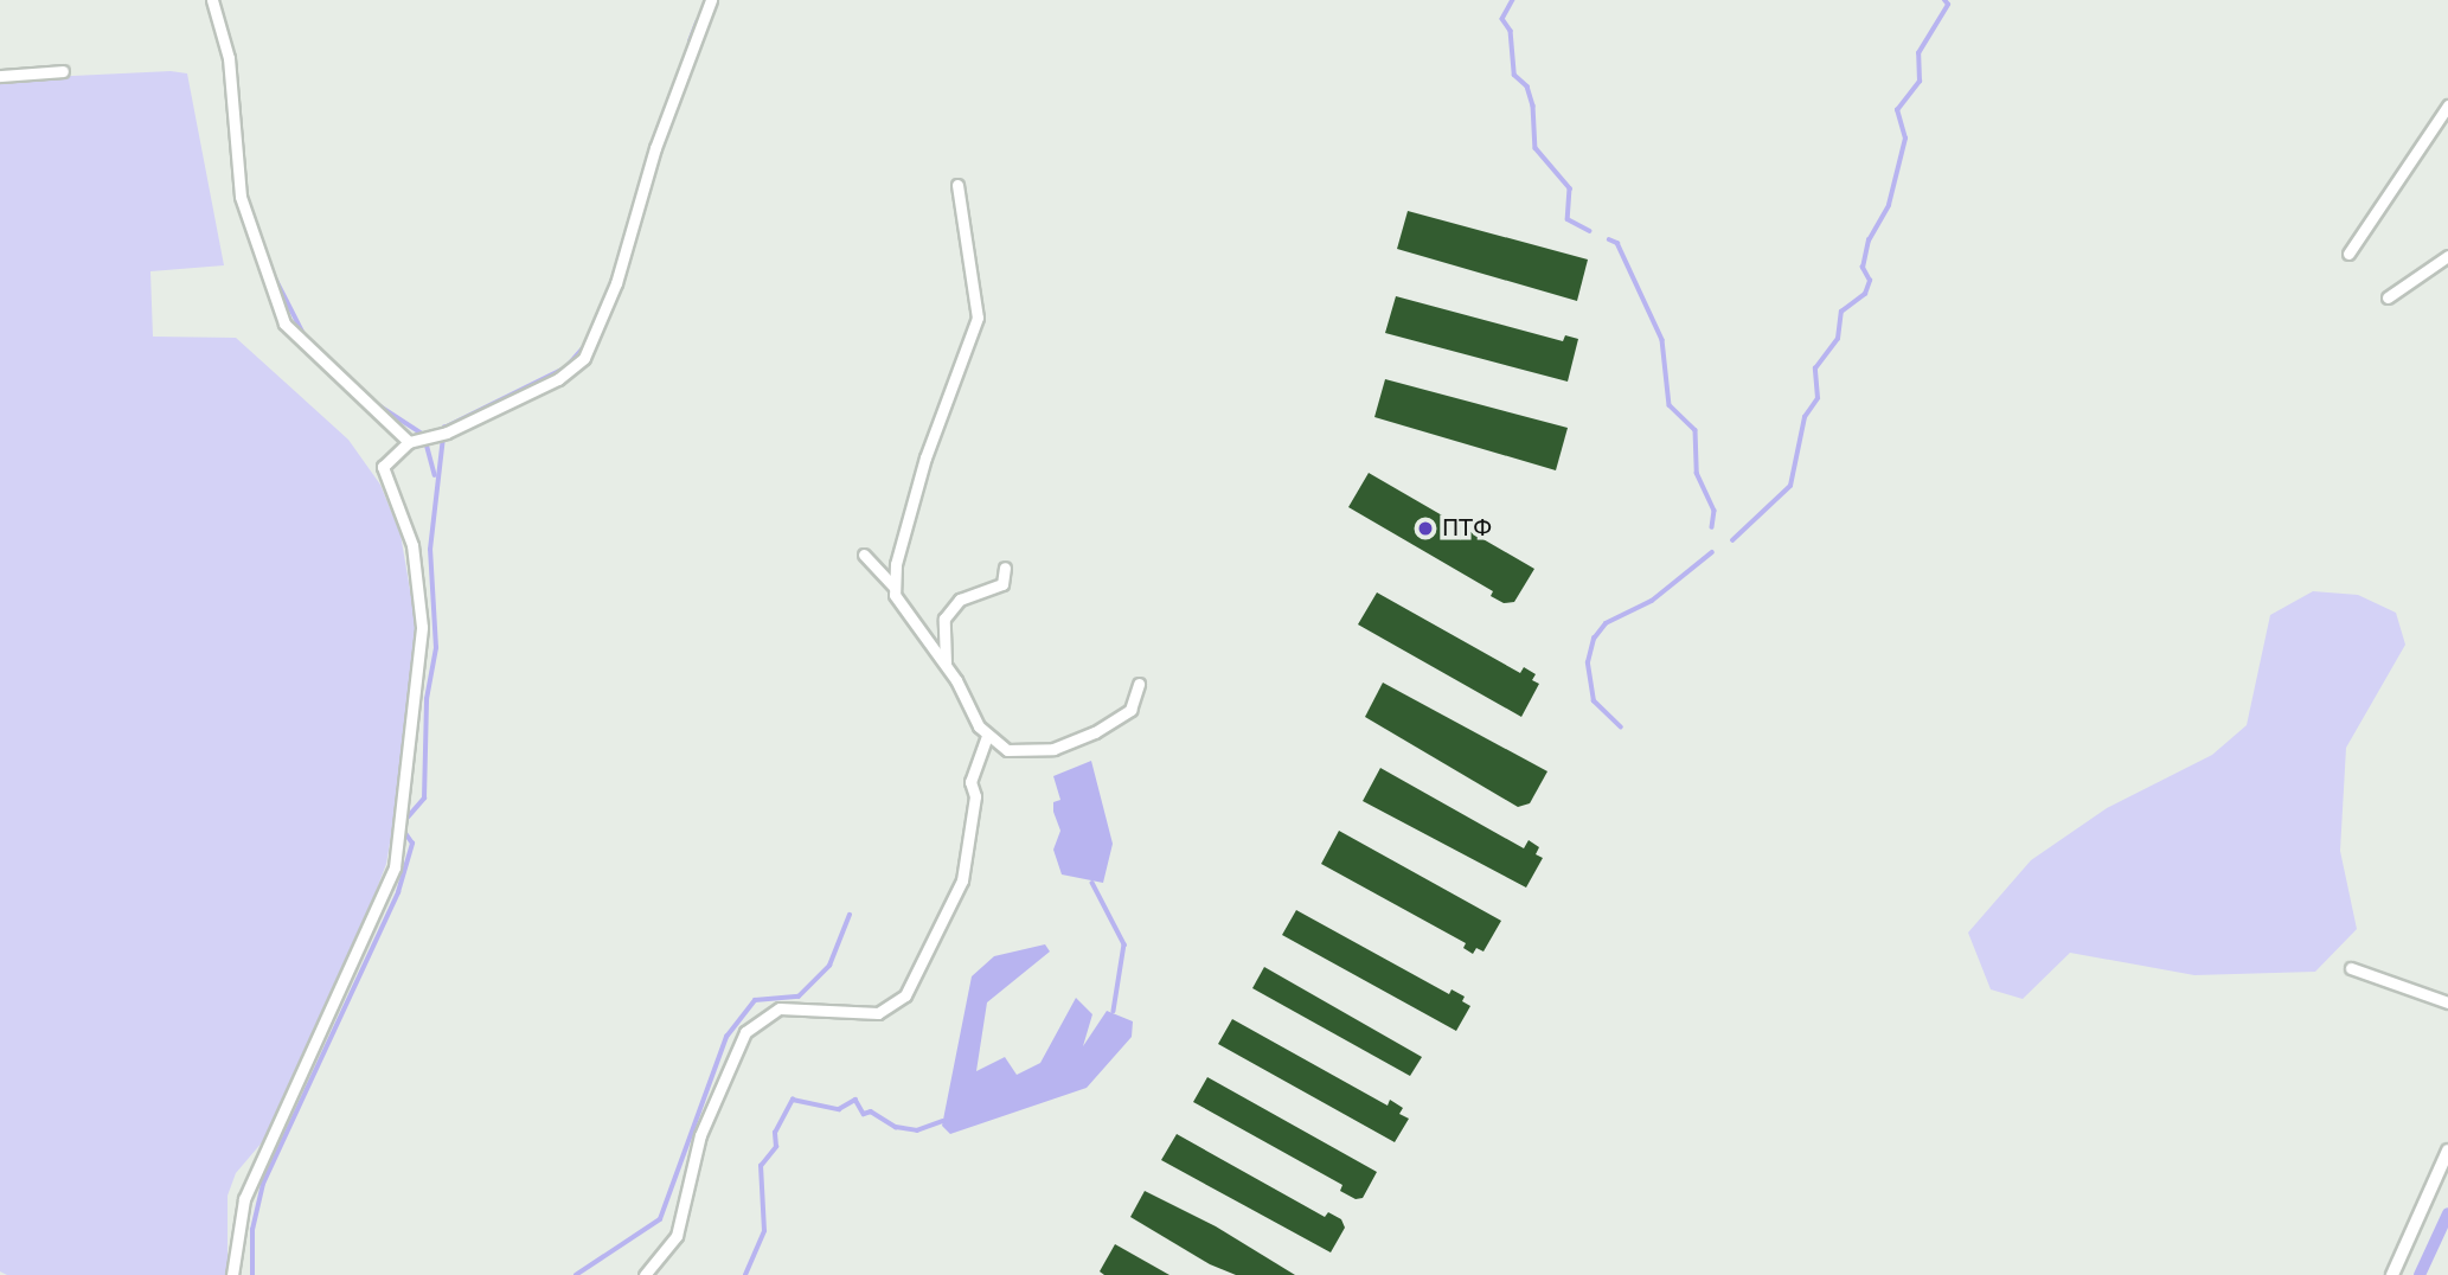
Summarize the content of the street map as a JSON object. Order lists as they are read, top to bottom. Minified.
{"places":["ПТФ"]}
